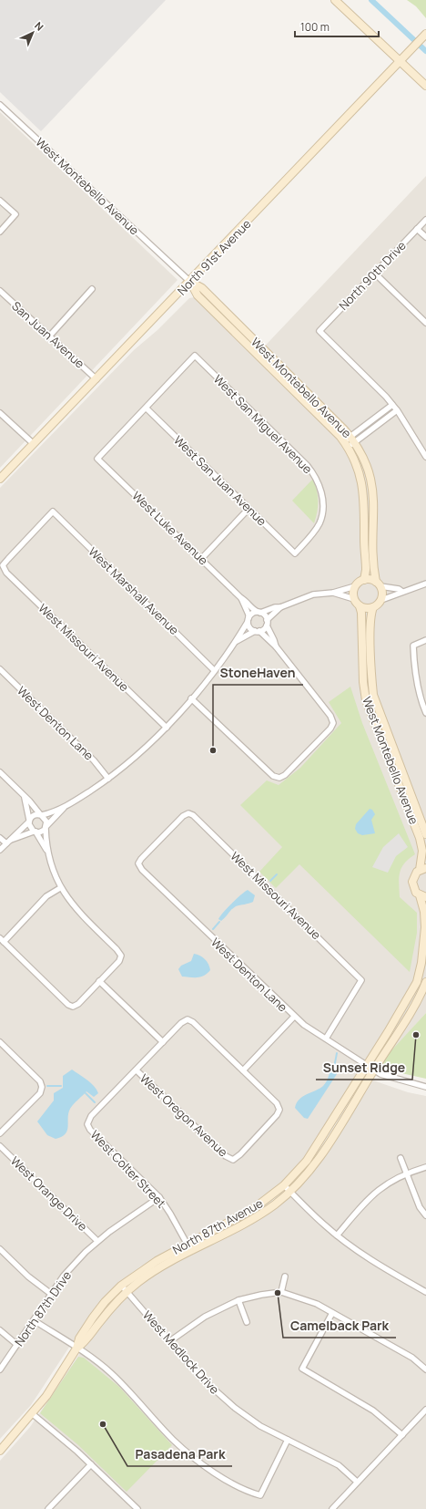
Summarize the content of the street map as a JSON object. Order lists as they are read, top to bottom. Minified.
{"streets":{"street":["West Montebello Avenue","North 91st Avenue","North 90th Drive","San Juan Avenue","West San Miguel Avenue","West San Juan Avenue","West Luke Avenue","West Marshall Avenue","West Missouri Avenue","West Denton Lane","West Oregon Avenue","West Colter Street","West Orange Drive","North 87th Avenue","North 87th Drive","West Medlock Drive"]},"crossings":[["West Montebello Avenue","North 91st Avenue"],["West Montebello Avenue","North 87th Avenue"],["North 91st Avenue","San Juan Avenue"],["West San Miguel Avenue","West San Juan Avenue"],["West San Miguel Avenue","West Luke Avenue"],["West San Juan Avenue","West Luke Avenue"],["West Marshall Avenue","West Missouri Avenue"],["West Missouri Avenue","West Denton Lane"],["West Denton Lane","North 87th Avenue"],["West Oregon Avenue","West Colter Street"],["West Colter Street","North 87th Avenue"],["West Colter Street","North 87th Drive"],["West Orange Drive","North 87th Drive"],["North 87th Avenue","West Medlock Drive"]],"places":["StoneHaven","Sunset Ridge","Camelback Park","Pasadena Park"],"scale_bar":"100 m","north":"top right"}
